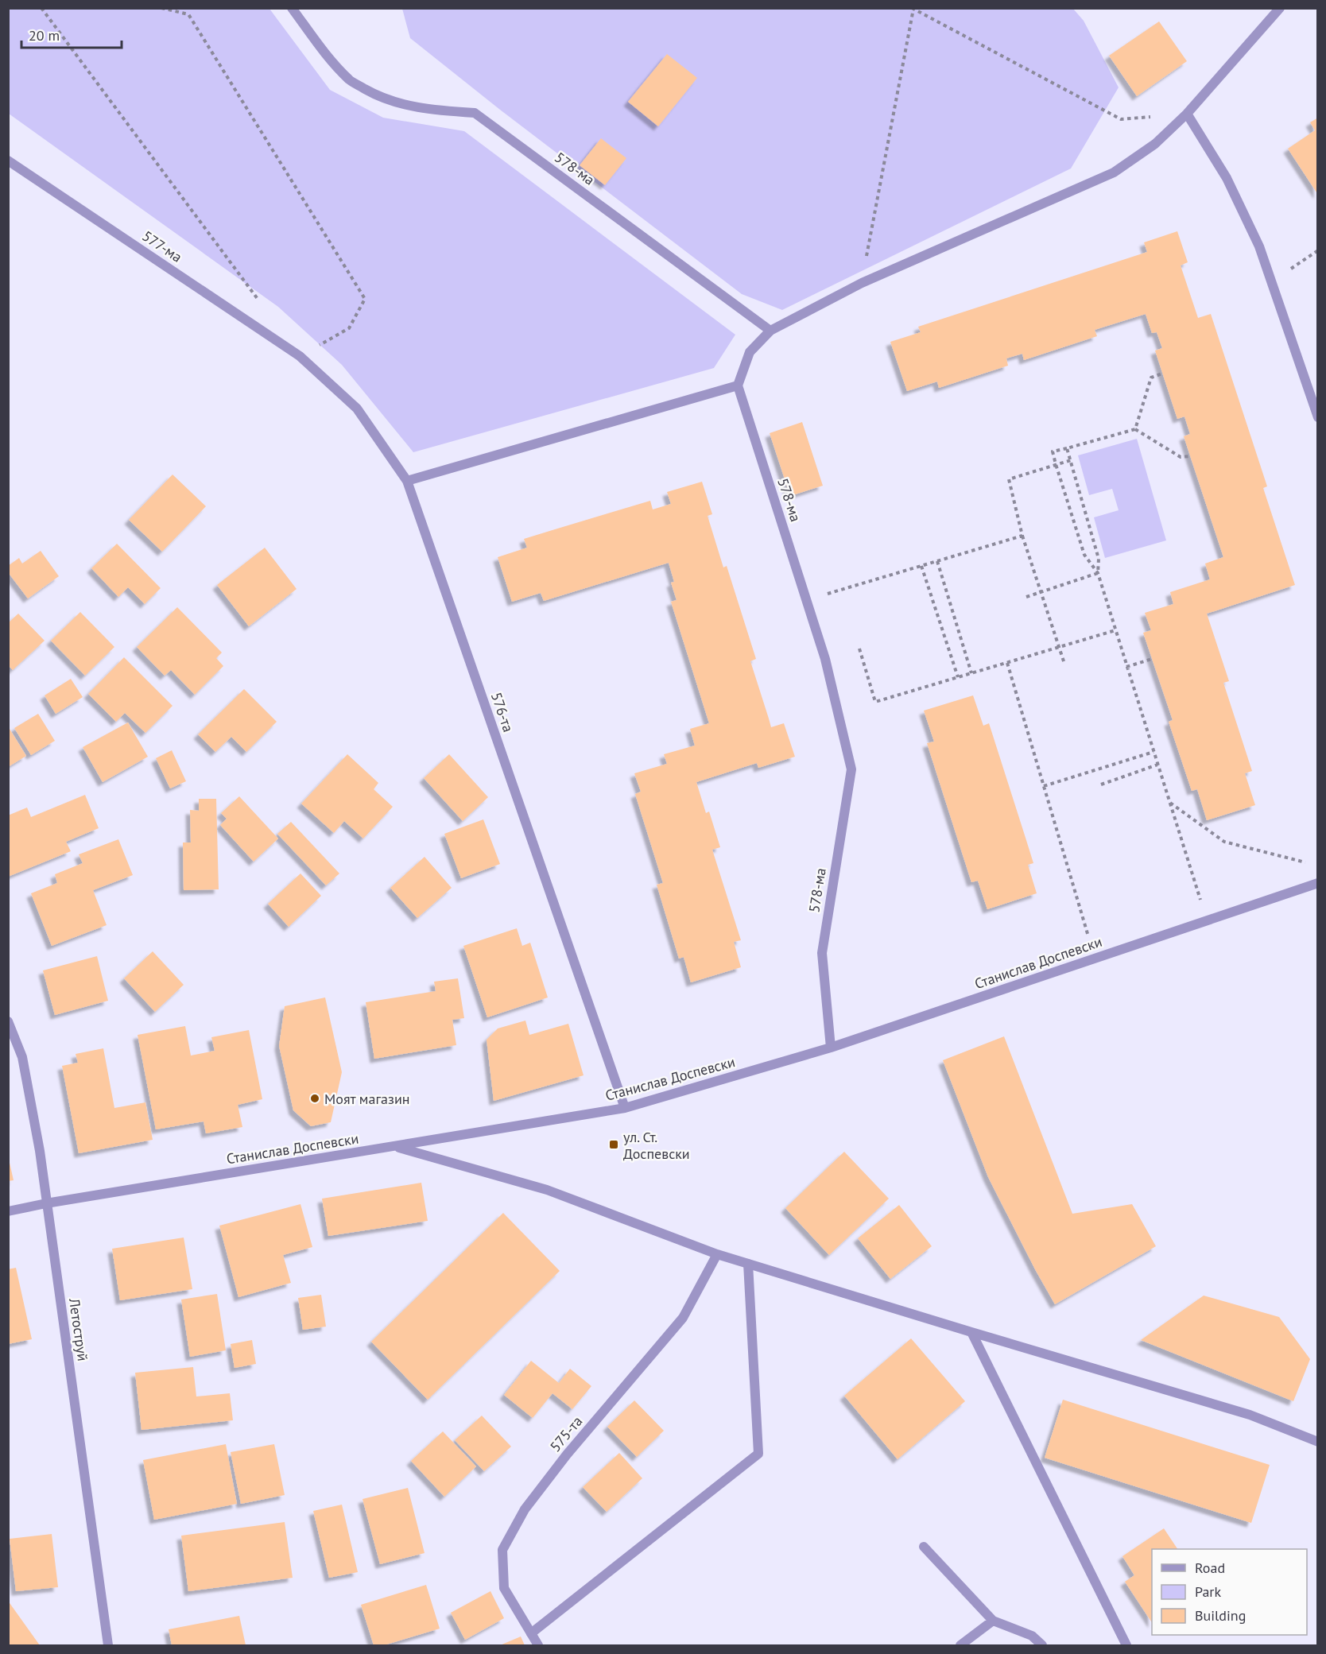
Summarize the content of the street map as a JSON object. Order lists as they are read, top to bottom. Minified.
{"streets":{"street":["578-ма","577-ма","576-та","Станислав Доспевски","Летоструй","575-та"]},"crossings":[["578-ма","Станислав Доспевски"],["577-ма","576-та"],["576-та","Станислав Доспевски"],["Станислав Доспевски","Летоструй"]],"places":{"other":["Моят магазин"],"transit":["ул. Ст. Доспевски"]},"legend":["Road","Park","Building"],"scale_bar":"20 m"}
